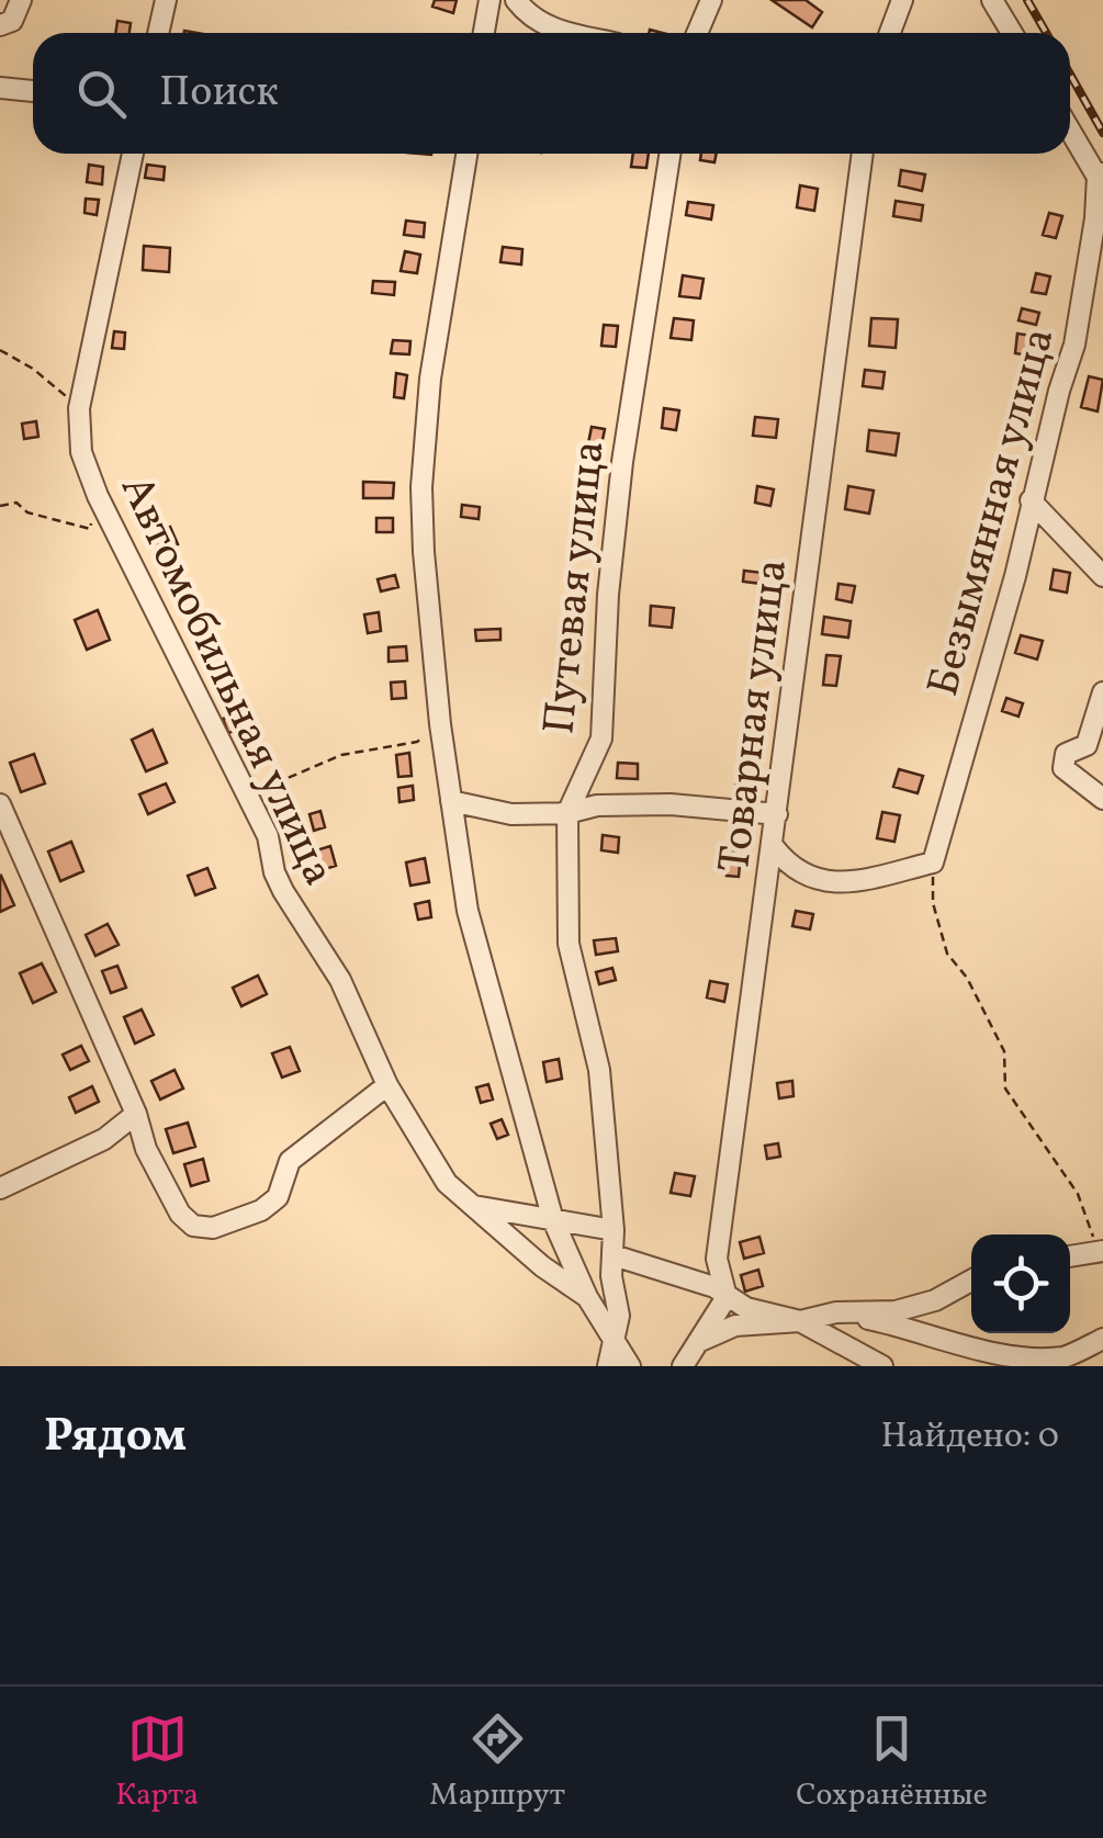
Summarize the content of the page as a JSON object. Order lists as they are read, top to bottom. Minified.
{"streets":{"street":["Безымянная улица","Путевая улица","Автомобильная улица","Товарная улица"]},"page":{"search":"Поиск","heading":["Рядом","Найдено: 0"],"nav":["Карта","Маршрут","Сохранённые"]}}
